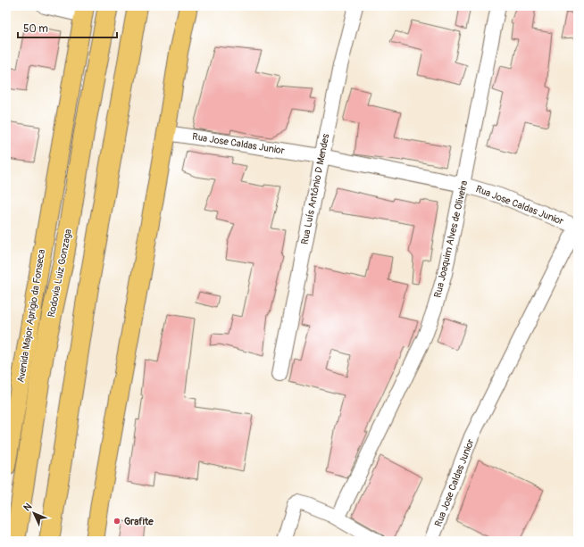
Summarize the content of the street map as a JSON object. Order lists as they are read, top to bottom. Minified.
{"streets":{"highway":["Rodovia Luiz Gonzaga"],"main road":["Avenida Major Aprigio da Fonseca"],"street":["Rua Jose Caldas Junior","Rua Luís Antônio D Mendes","Rua Joaquim Alves de Oliveira"]},"crossings":[["Rua Jose Caldas Junior","Rua Luís Antônio D Mendes"],["Rua Jose Caldas Junior","Rua Joaquim Alves de Oliveira"]],"places":["Grafite"],"scale_bar":"50 m","north":"top left"}
